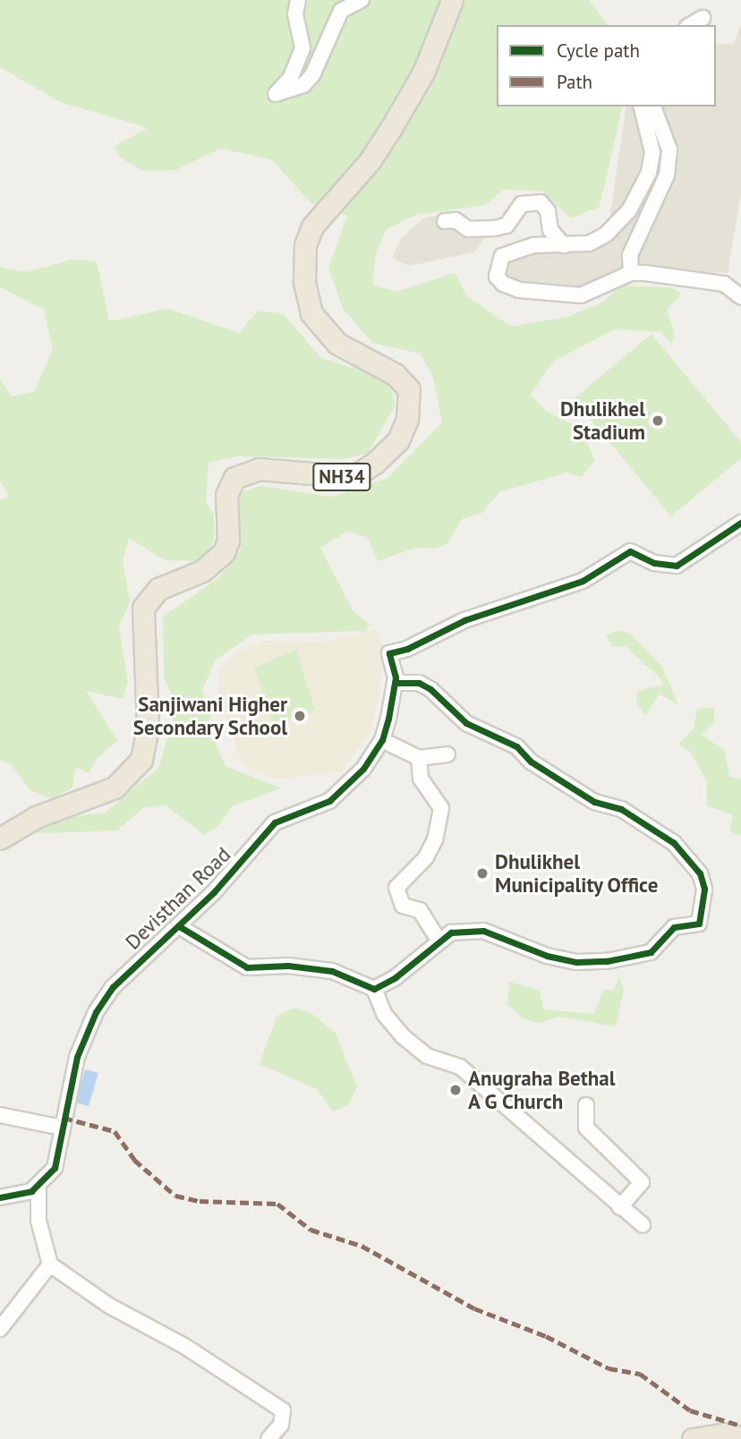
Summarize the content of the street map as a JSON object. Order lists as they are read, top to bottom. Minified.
{"streets":{"highway":["NH34"],"street":["Devisthan Road"]},"places":["Dhulikhel Stadium","Sanjiwani Higher Secondary School","Dhulikhel Municipality Office","Anugraha Bethal A G Church"],"legend":["Cycle path","Path"]}
